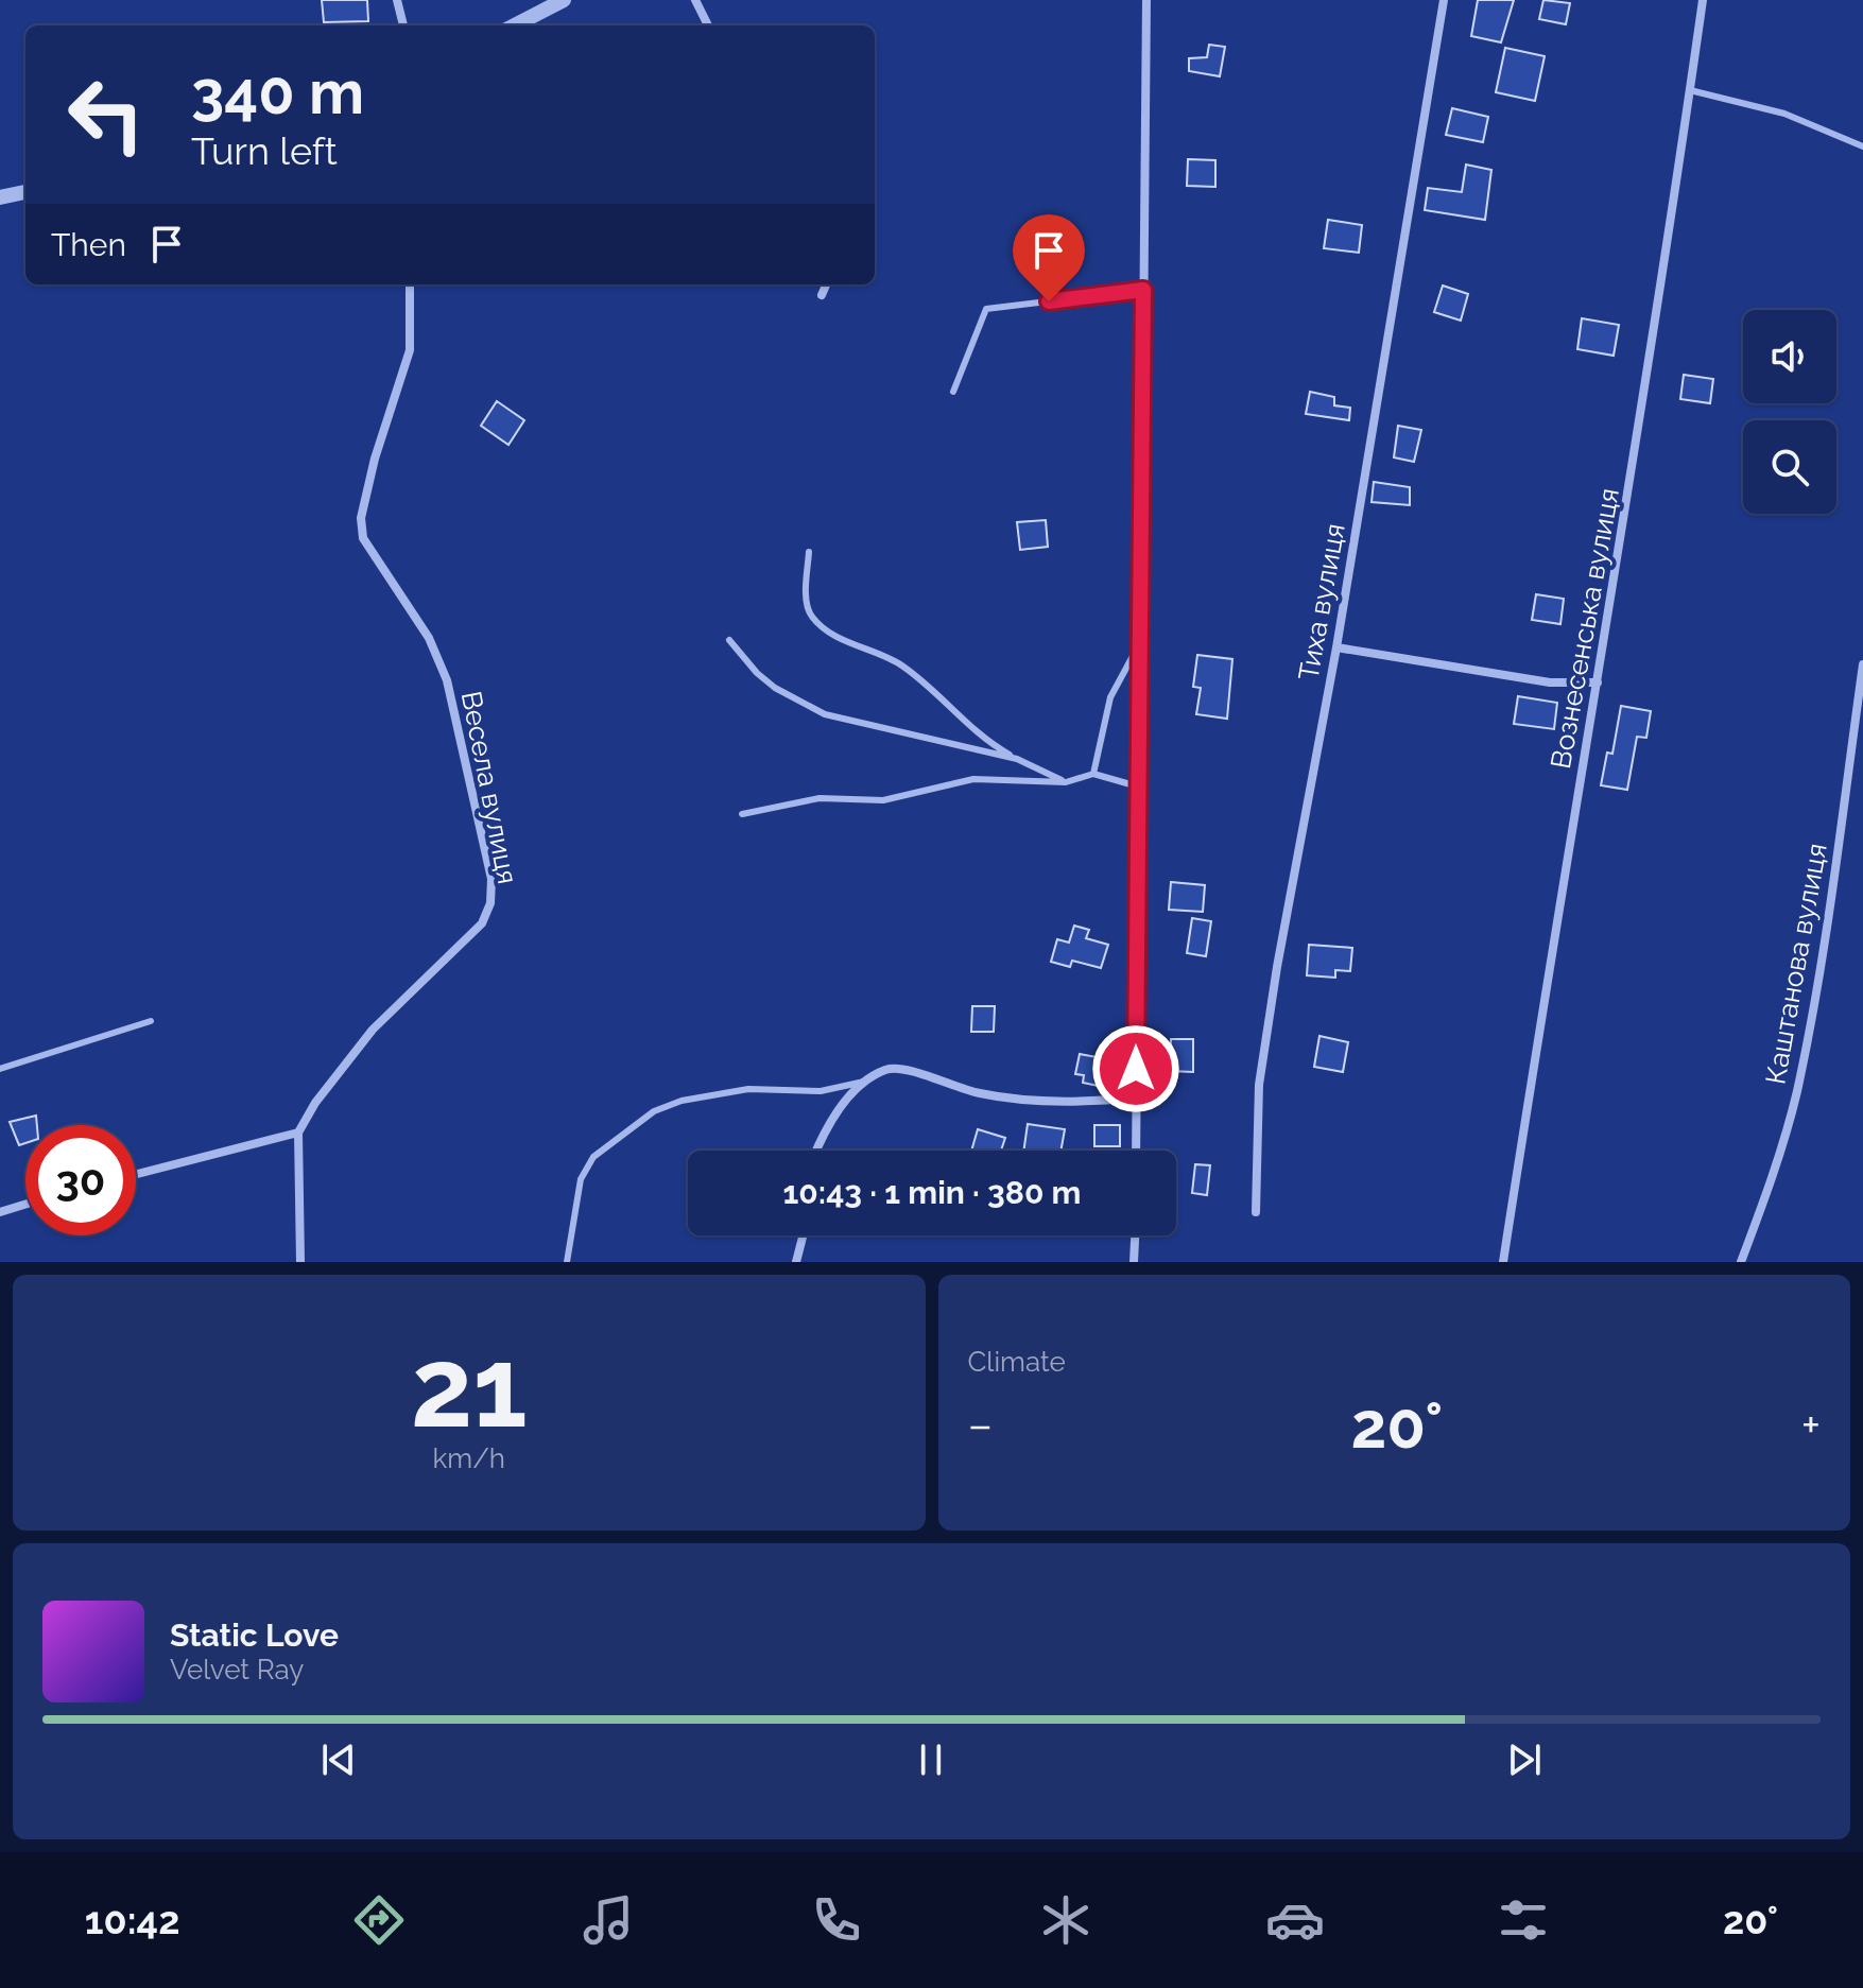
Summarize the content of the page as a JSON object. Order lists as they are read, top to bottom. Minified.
{"streets":{"street":["Тиха вулиця","Вознесенська вулиця","Весела вулиця","Каштанова вулиця"]},"page":{"turn":["340 m","Turn left"],"then":"Then","limit":"30","trip":"10:43 · 1 min · 380 m","tile":[["21","km/h"],"Climate"],"heat":["−","20°","+"],"song":["Static Love","Velvet Ray"],"tabs":["10:42","20°"]}}
